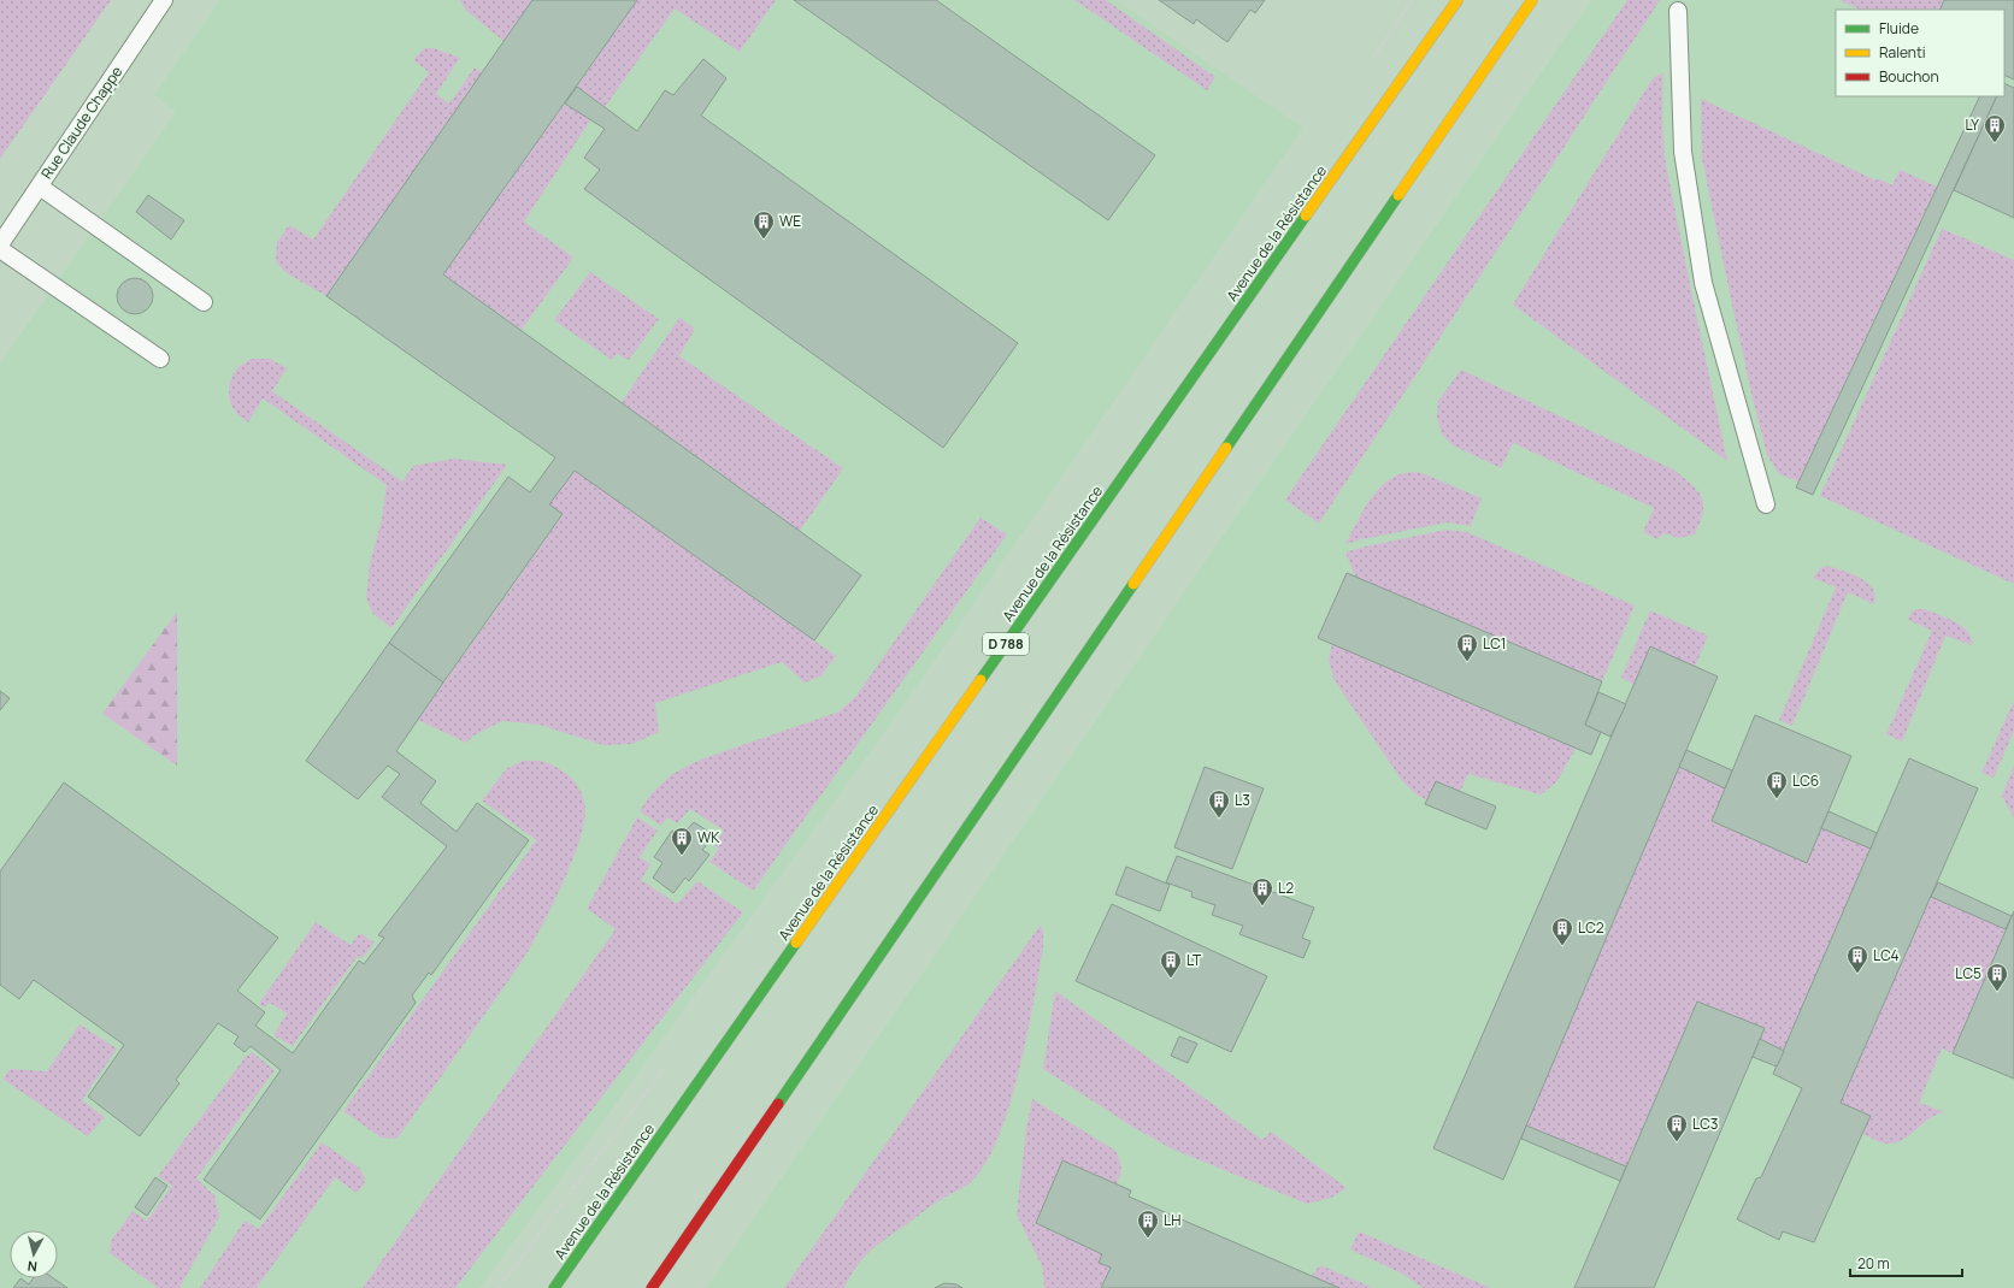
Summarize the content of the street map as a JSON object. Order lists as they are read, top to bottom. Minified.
{"streets":{"main road":["Avenue de la Résistance","D 788"],"lane":["Rue Claude Chappe"]},"places":{"building":["LY","WE","LC1","LC6","L3","WK","L2","LC2","LC4","LT","LC5","LC3","LH"]},"legend":["Fluide","Ralenti","Bouchon"],"scale_bar":"20 m","north":"bottom"}
